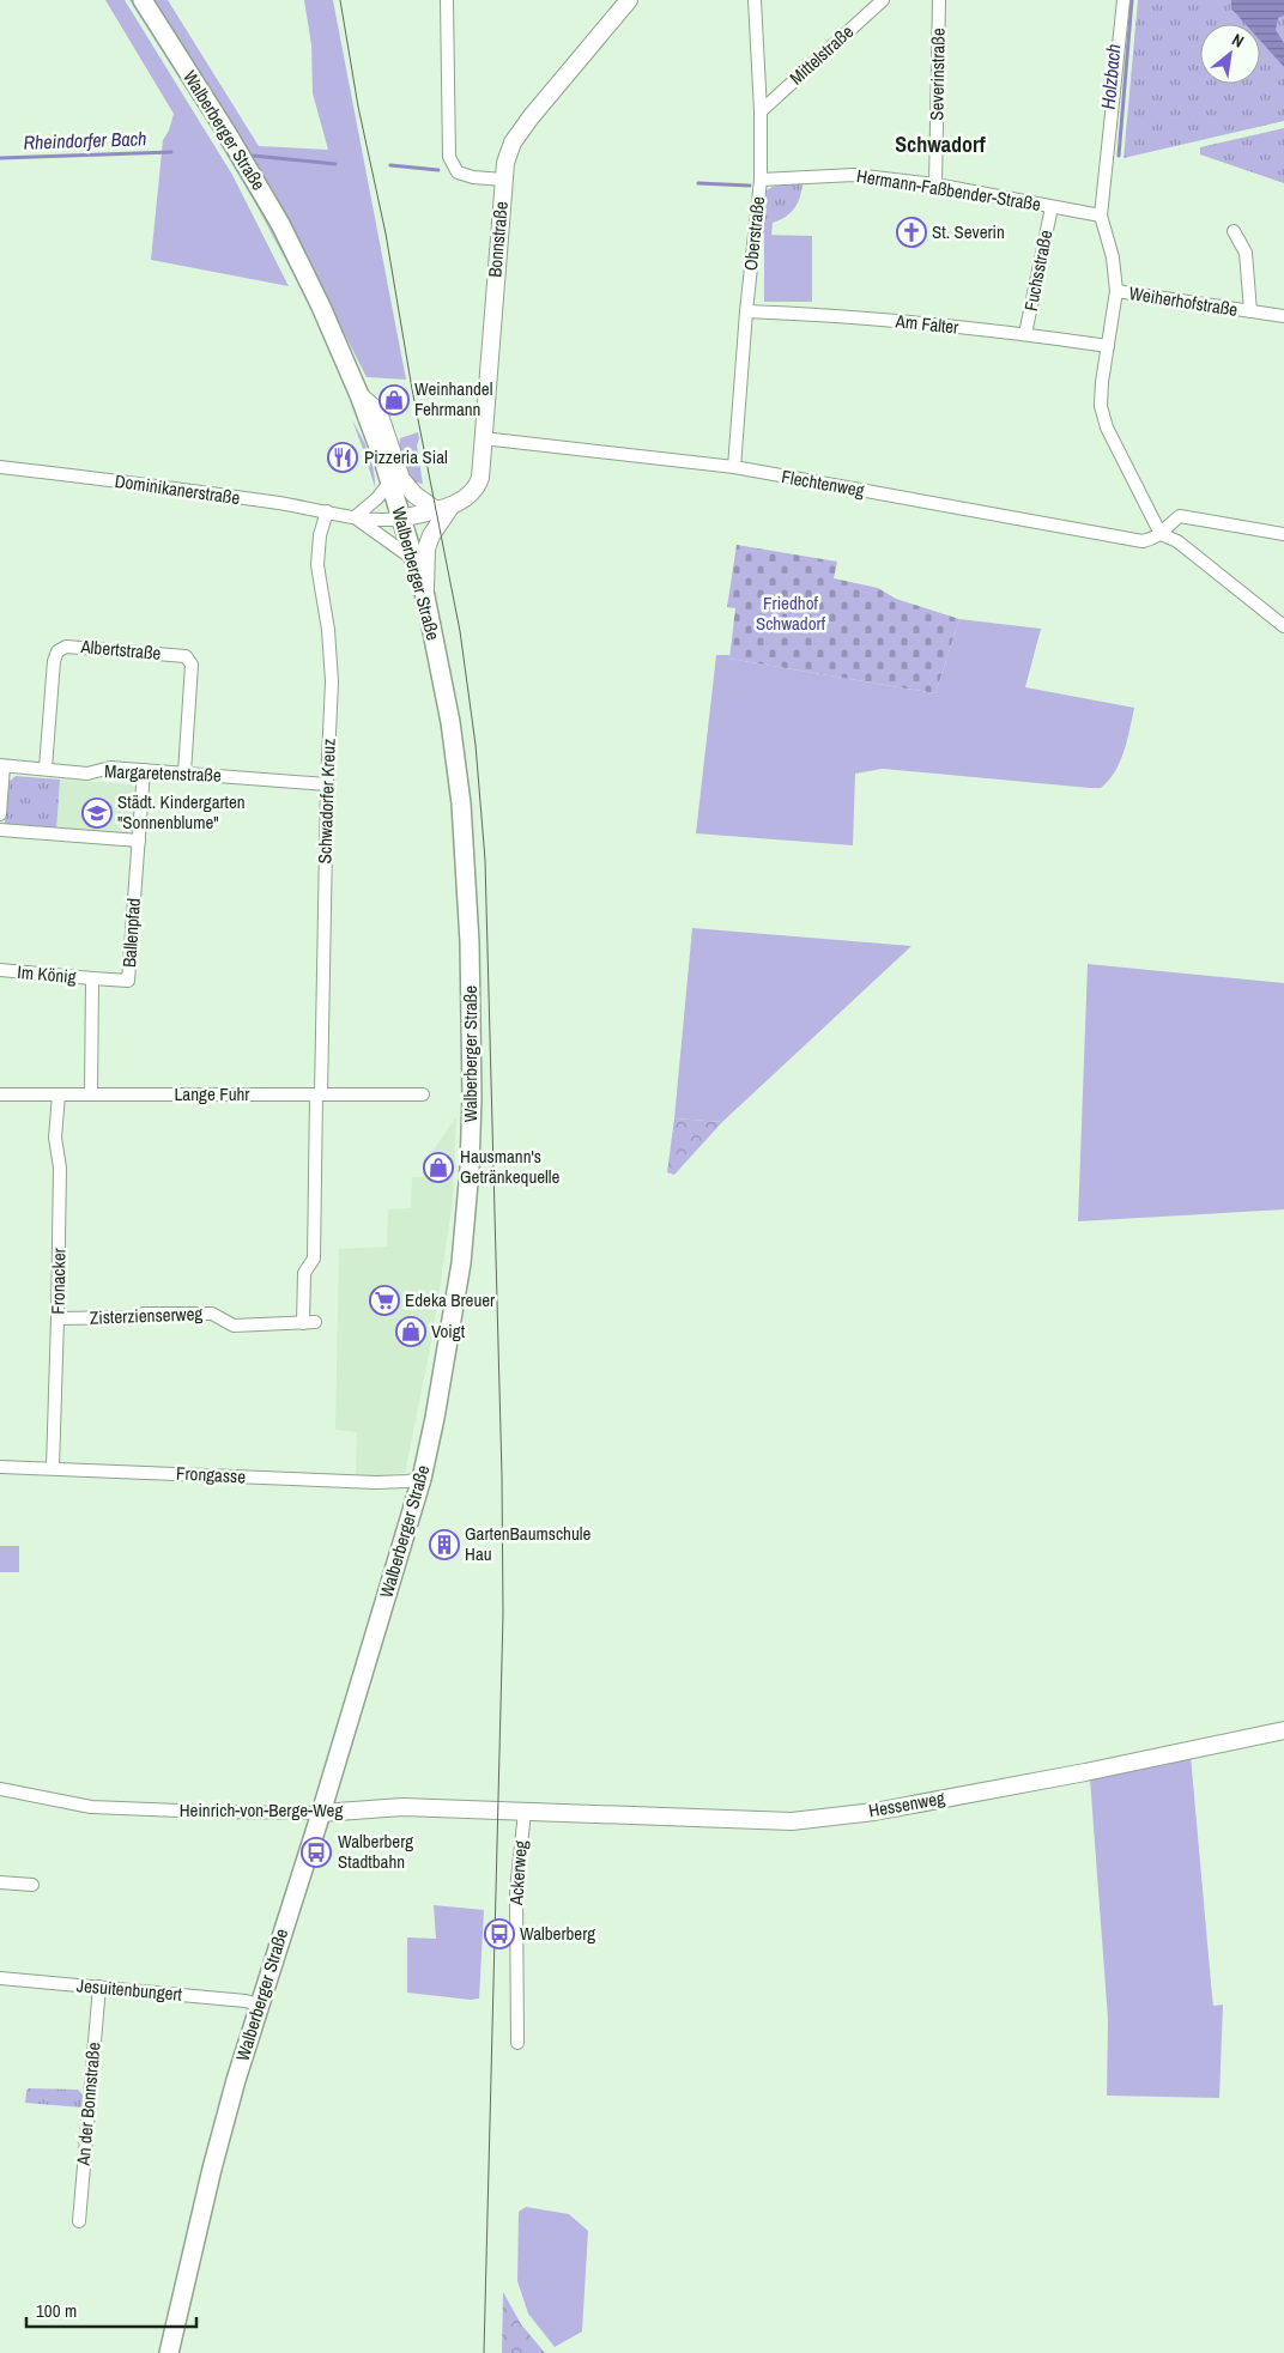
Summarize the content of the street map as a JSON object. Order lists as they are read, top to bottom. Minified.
{"streets":{"main road":["Walberberger Straße"],"street":["Mittelstraße","Severinstraße","Hermann-Faßbender-Straße","Oberstraße","Bonnstraße","Fuchsstraße","Weiherhofstraße","Am Falter","Flechtenweg","Dominikanerstraße","Albertstraße","Margaretenstraße","Schwadorfer Kreuz","Ballenpfad","Im König","Lange Fuhr","Fronacker","Zisterzienserweg","Frongasse","Hessenweg","Heinrich-von-Berge-Weg","Ackerweg","Jesuitenbungert","An der Bonnstraße"]},"crossings":[["Mittelstraße","Oberstraße"],["Severinstraße","Hermann-Faßbender-Straße"],["Walberberger Straße","Bonnstraße"],["Walberberger Straße","Dominikanerstraße"],["Walberberger Straße","Frongasse"],["Walberberger Straße","Heinrich-von-Berge-Weg"],["Walberberger Straße","Jesuitenbungert"],["Hermann-Faßbender-Straße","Oberstraße"],["Hermann-Faßbender-Straße","Fuchsstraße"],["Oberstraße","Am Falter"],["Oberstraße","Flechtenweg"],["Bonnstraße","Flechtenweg"],["Bonnstraße","Dominikanerstraße"],["Fuchsstraße","Am Falter"],["Dominikanerstraße","Schwadorfer Kreuz"],["Albertstraße","Margaretenstraße"],["Margaretenstraße","Schwadorfer Kreuz"],["Margaretenstraße","Ballenpfad"],["Schwadorfer Kreuz","Lange Fuhr"],["Schwadorfer Kreuz","Zisterzienserweg"],["Ballenpfad","Im König"],["Lange Fuhr","Fronacker"],["Lange Fuhr","Zisterzienserweg"],["Fronacker","Zisterzienserweg"],["Fronacker","Frongasse"],["Hessenweg","Heinrich-von-Berge-Weg"],["Hessenweg","Ackerweg"],["Heinrich-von-Berge-Weg","Ackerweg"],["Jesuitenbungert","An der Bonnstraße"]],"districts":["Schwadorf"],"water":["Holzbach","Rheindorfer Bach"],"parks":["Friedhof Schwadorf"],"places":{"church":["St. Severin"],"shop":["Weinhandel Fehrmann","Hausmann's Getränkequelle","Voigt"],"restaurant":["Pizzeria Sial"],"school or university":["Städt. Kindergarten \"Sonnenblume\""],"supermarket":["Edeka Breuer"],"building":["GartenBaumschule Hau"],"bus stop":["Walberberg Stadtbahn","Walberberg"]},"scale_bar":"100 m","north":"top right"}
